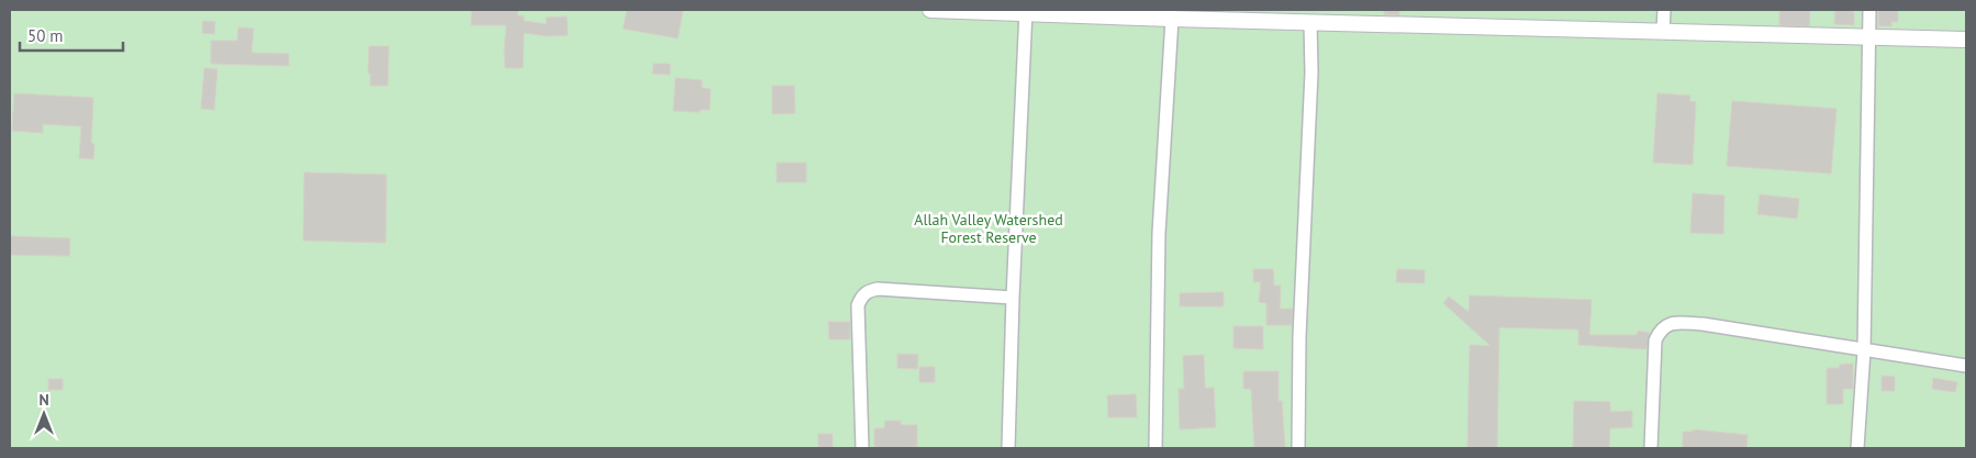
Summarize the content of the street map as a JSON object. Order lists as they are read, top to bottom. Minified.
{"parks":["Allah Valley Watershed Forest Reserve"],"scale_bar":"50 m","north":"top"}
